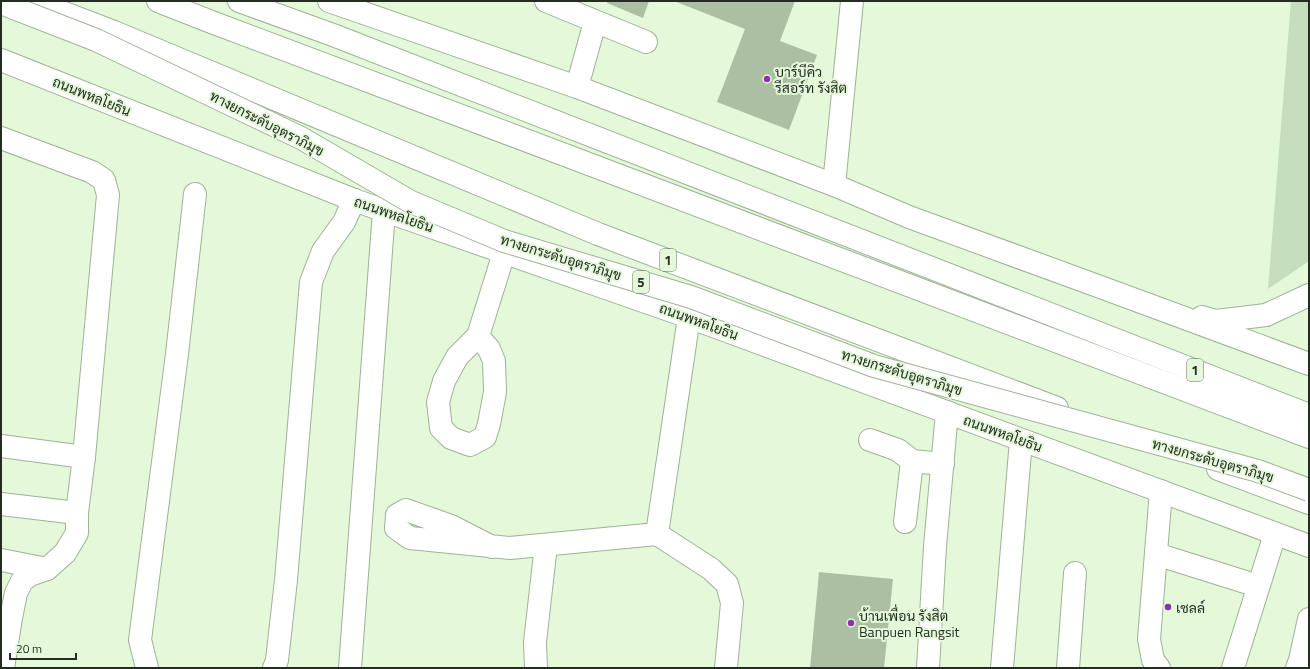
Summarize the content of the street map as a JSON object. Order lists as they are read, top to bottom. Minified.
{"streets":{"main road":["ถนนพหลโยธิน","ทางยกระดับอุตราภิมุข","1","5"]},"places":["บาร์บีคิว รีสอร์ท รังสิต","เชลล์","บ้านเพื่อน รังสิต Banpuen Rangsit"],"scale_bar":"20 m"}
